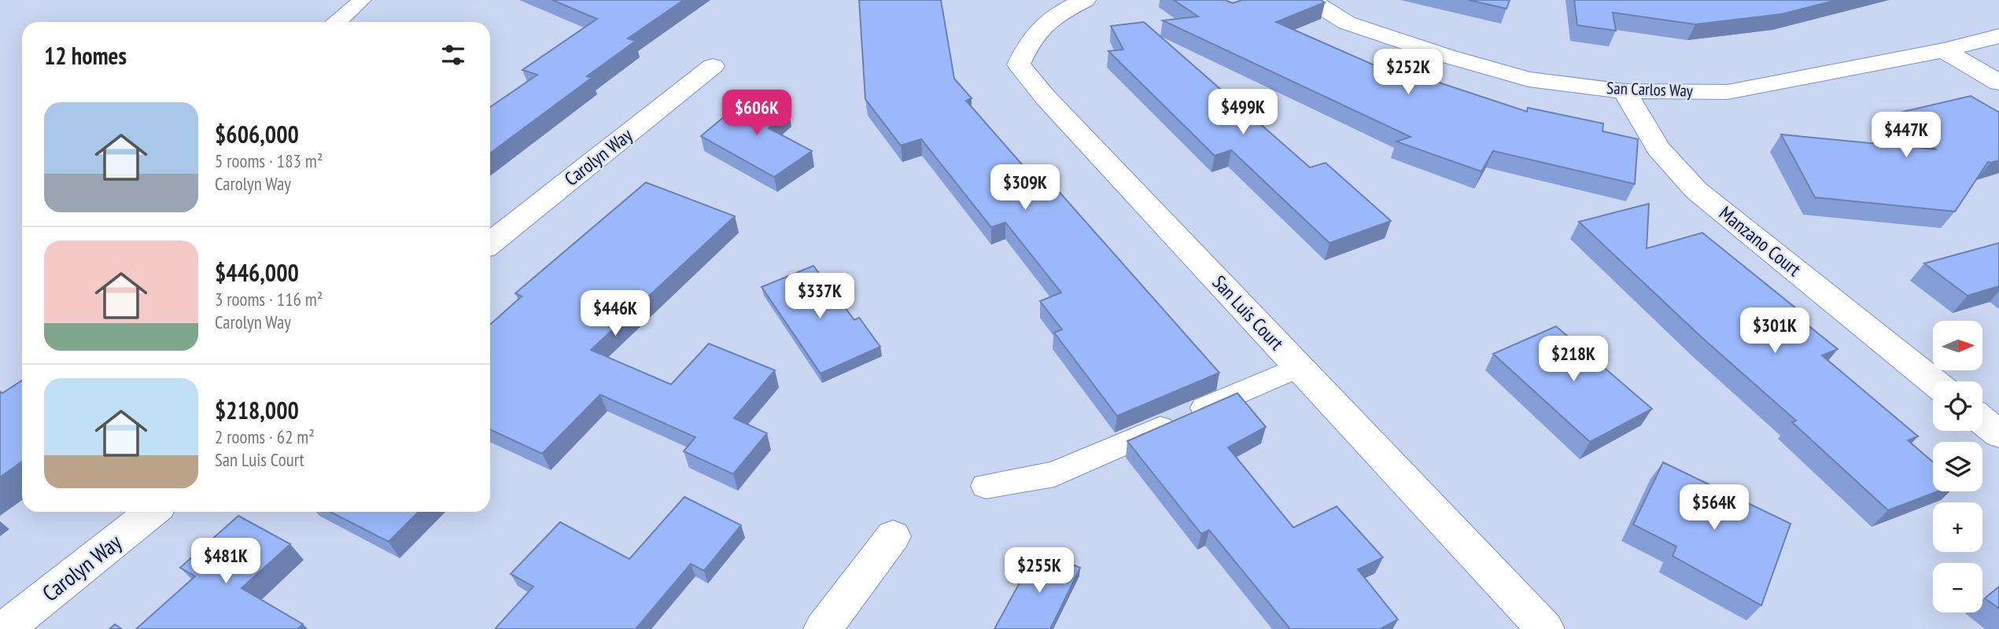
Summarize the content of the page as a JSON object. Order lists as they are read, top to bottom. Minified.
{"streets":{"street":["San Carlos Way","Carolyn Way","Manzano Court","San Luis Court"]},"crossings":[["San Carlos Way","Manzano Court"]],"north":"right","page":{"heading":"12 homes","price":["$252K","$499K","$606K","$447K","$309K","$337K","$446K","$301K","$218K","$564K","$481K","$255K"],"list":[{"name":"$606,000","note":"5 rooms · 183 m² · Carolyn Way"},{"name":"$446,000","note":"3 rooms · 116 m² · Carolyn Way"},{"name":"$218,000","note":"2 rooms · 62 m² · San Luis Court"}],"map_buttons":["+","−"]}}
